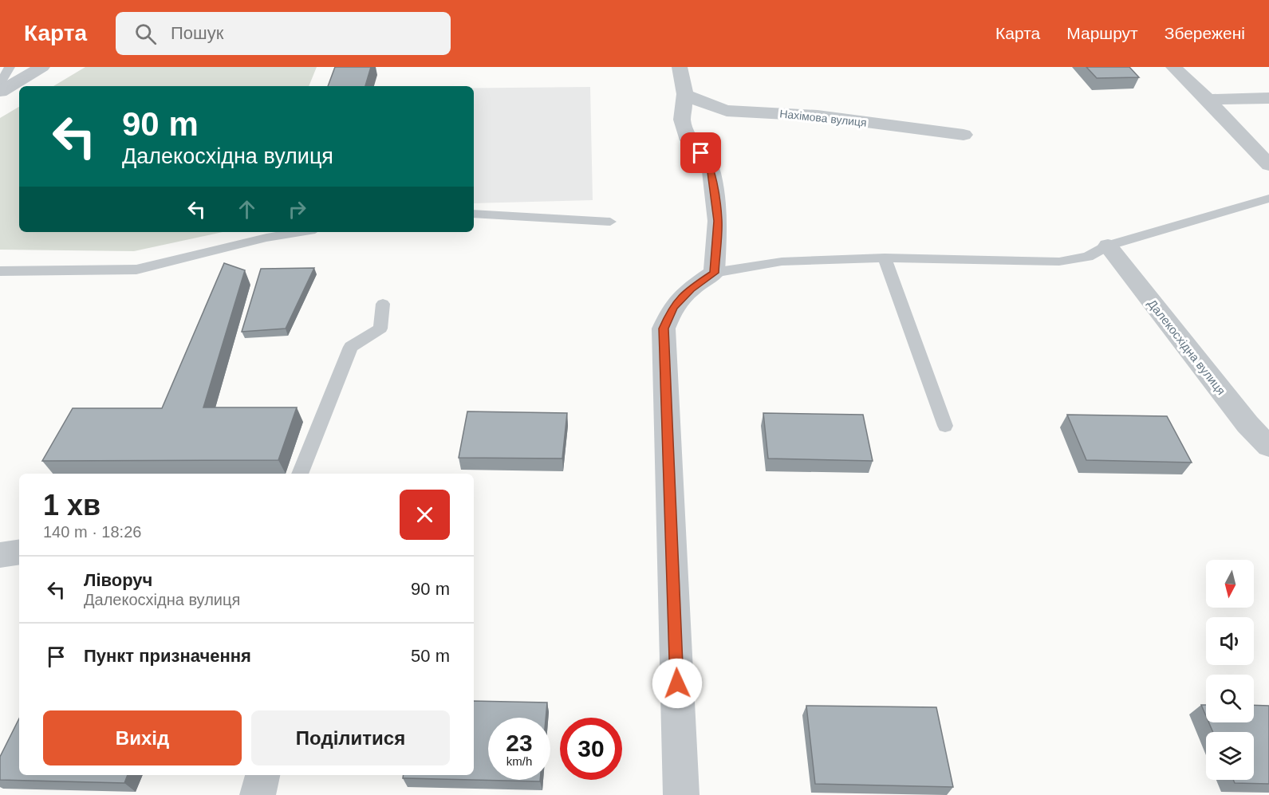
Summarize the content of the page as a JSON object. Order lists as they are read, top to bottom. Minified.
{"streets":{"street":["Нахімова вулиця","Далекосхідна вулиця"]},"north":"bottom","page":{"header":"Карта","search":"Пошук","nav":["Карта","Маршрут","Збережені"],"turn":["90 m","Далекосхідна вулиця"],"heading":["1 хв","140 m · 18:26"],"list":[{"name":"Ліворуч","note":"Далекосхідна вулиця","value":"90 m"},{"name":"Пункт призначення","value":"50 m"}],"buttons":["Вихід","Поділитися"],"speed":"23 km/h","limit":"30"}}
